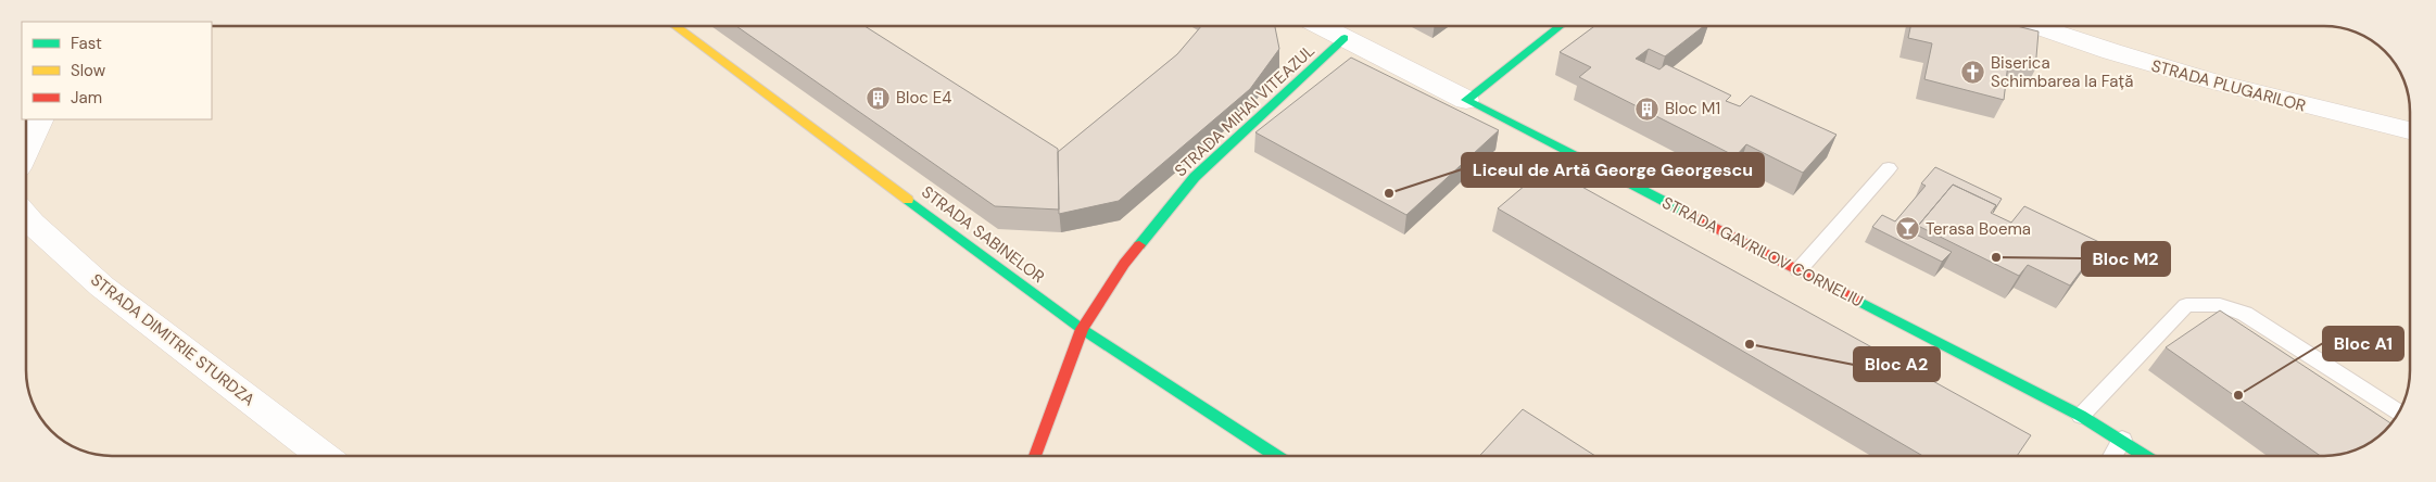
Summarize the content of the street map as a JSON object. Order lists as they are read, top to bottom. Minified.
{"streets":{"street":["STRADA PLUGARILOR","STRADA MIHAI VITEAZUL","STRADA SABINELOR","STRADA GAVRILOV CORNELIU","STRADA DIMITRIE STURDZA"]},"crossings":[["STRADA MIHAI VITEAZUL","STRADA SABINELOR"],["STRADA MIHAI VITEAZUL","STRADA GAVRILOV CORNELIU"]],"places":{"church":["Biserica Schimbarea la Față"],"building":["Bloc E4","Bloc M1"],"other":["Liceul de Artă George Georgescu","Bloc M2","Bloc A2","Bloc A1"],"bar":["Terasa Boema"]},"legend":["Fast","Slow","Jam"]}
